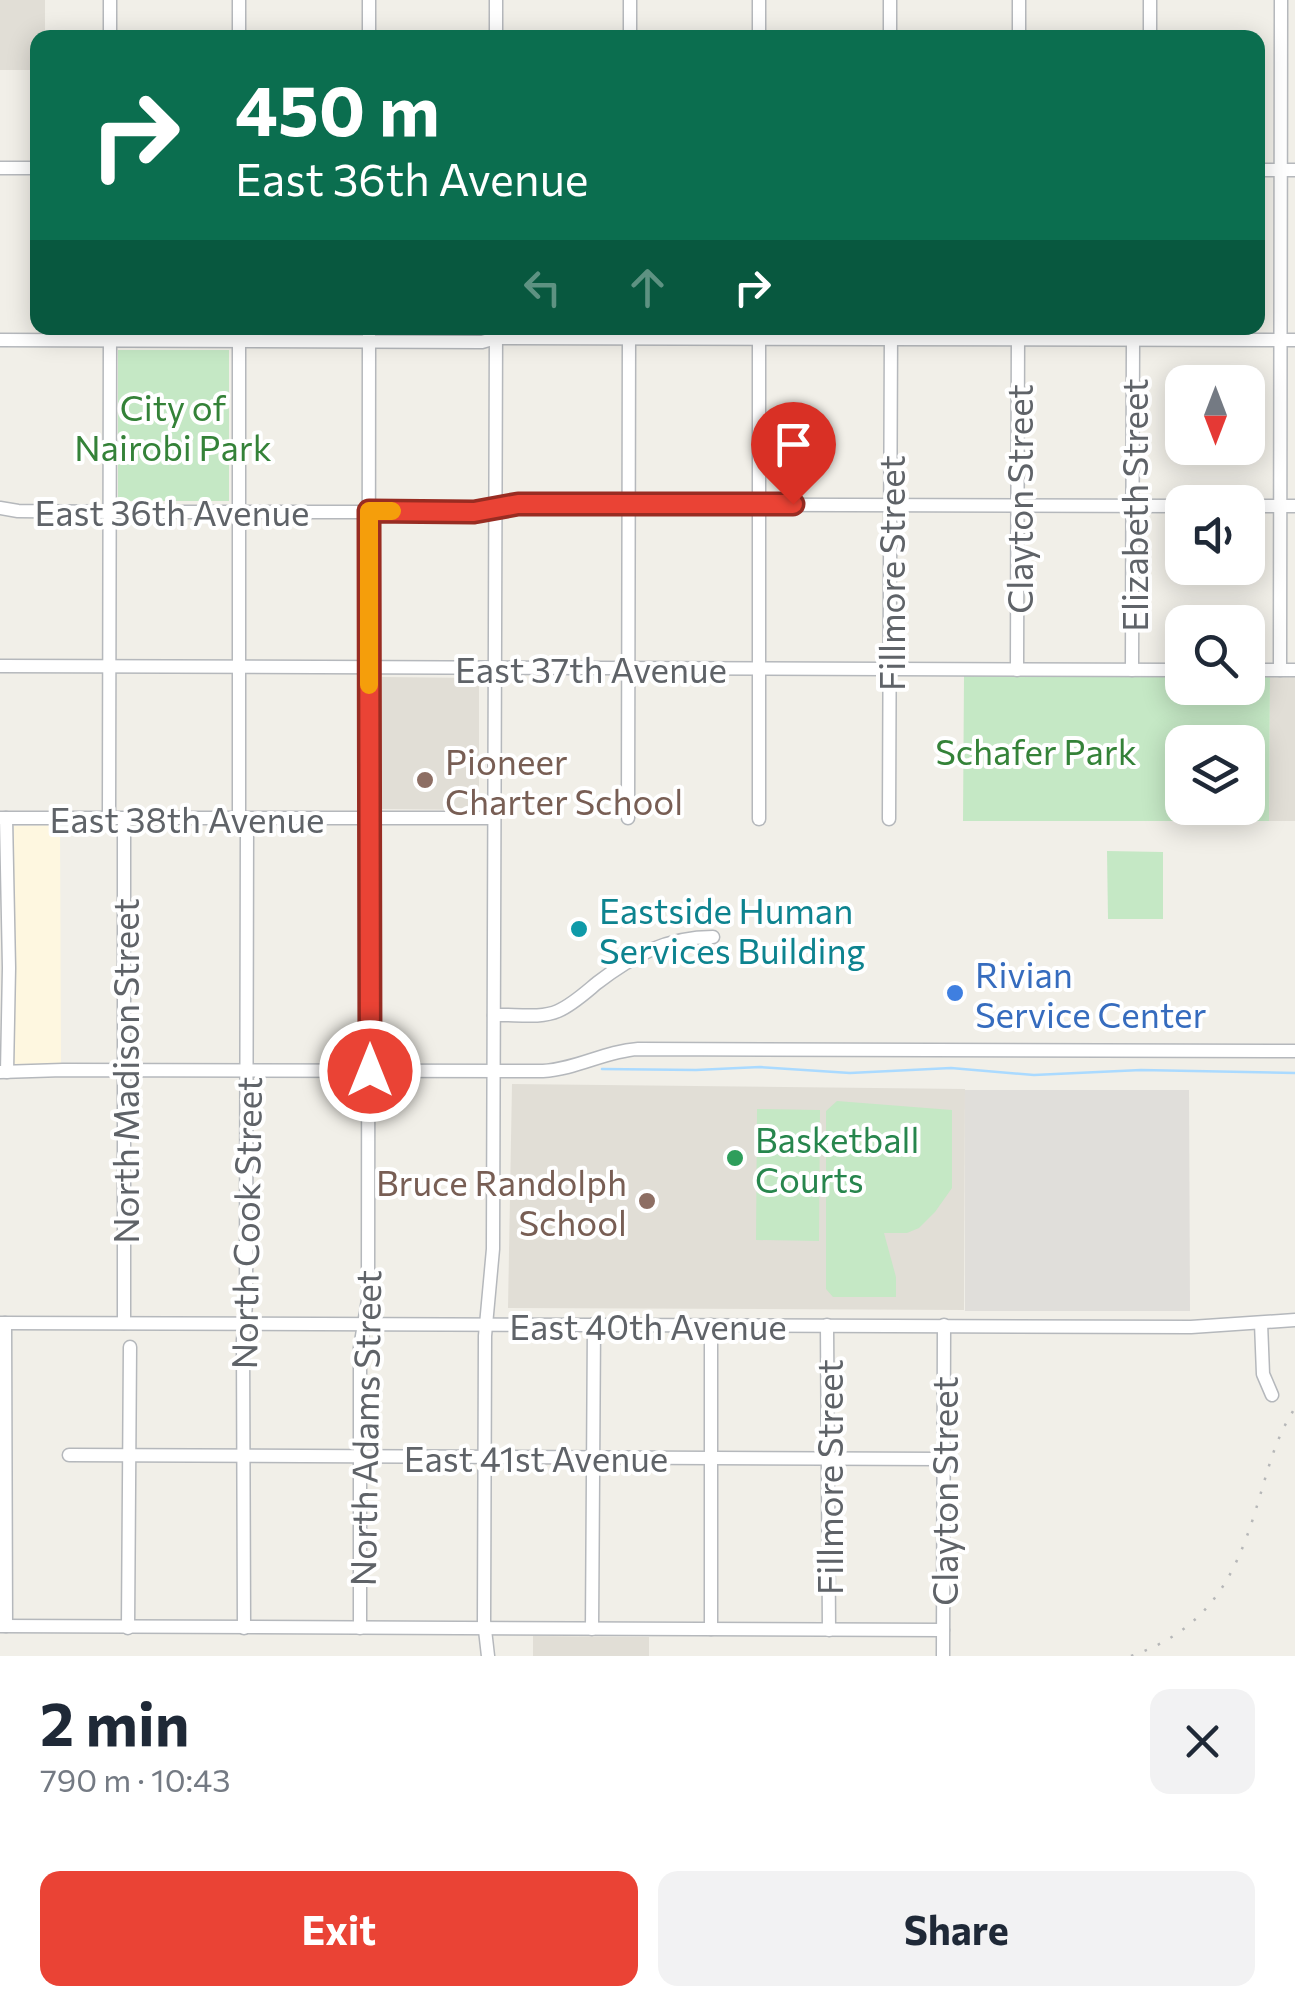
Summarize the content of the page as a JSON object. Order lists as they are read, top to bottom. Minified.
{"streets":{"street":["Clayton Street","Elizabeth Street","East 36th Avenue","Fillmore Street","East 37th Avenue","East 38th Avenue","North Madison Street","North Cook Street","East 40th Avenue","North Adams Street","East 41st Avenue"]},"crossings":[["Clayton Street","East 36th Avenue"],["Clayton Street","East 37th Avenue"],["Clayton Street","East 40th Avenue"],["Clayton Street","East 41st Avenue"],["Elizabeth Street","East 36th Avenue"],["Elizabeth Street","East 37th Avenue"],["East 36th Avenue","Fillmore Street"],["East 36th Avenue","North Cook Street"],["East 36th Avenue","North Adams Street"],["Fillmore Street","East 37th Avenue"],["Fillmore Street","East 40th Avenue"],["Fillmore Street","East 41st Avenue"],["East 37th Avenue","North Cook Street"],["East 37th Avenue","North Adams Street"],["East 38th Avenue","North Madison Street"],["East 38th Avenue","North Cook Street"],["East 38th Avenue","North Adams Street"],["North Madison Street","East 40th Avenue"],["North Cook Street","East 40th Avenue"],["North Cook Street","East 41st Avenue"],["East 40th Avenue","North Adams Street"],["North Adams Street","East 41st Avenue"]],"parks":["City of Nairobi Park","Schafer Park"],"places":["Pioneer Charter School","Eastside Human Services Building","Rivian Service Center","Basketball Courts","Bruce Randolph School"],"north":"bottom","page":{"turn":["450 m","East 36th Avenue"],"heading":["2 min","790 m · 10:43"],"buttons":["Exit","Share"]}}
